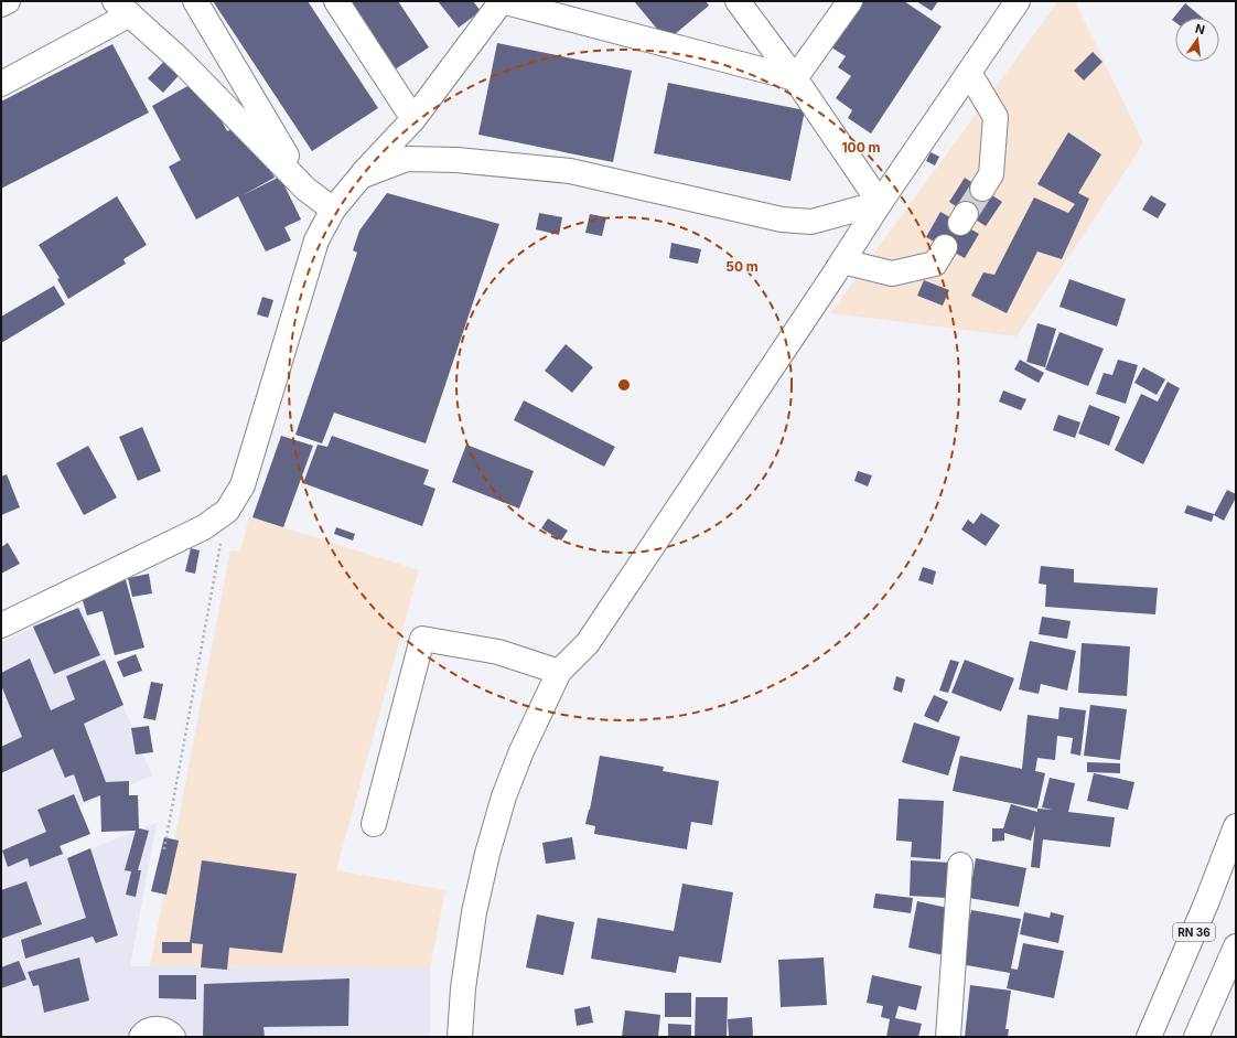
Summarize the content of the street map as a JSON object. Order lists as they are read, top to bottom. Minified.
{"streets":{"main road":["RN 36"]},"north":"top","rings":["100 m","50 m"]}
